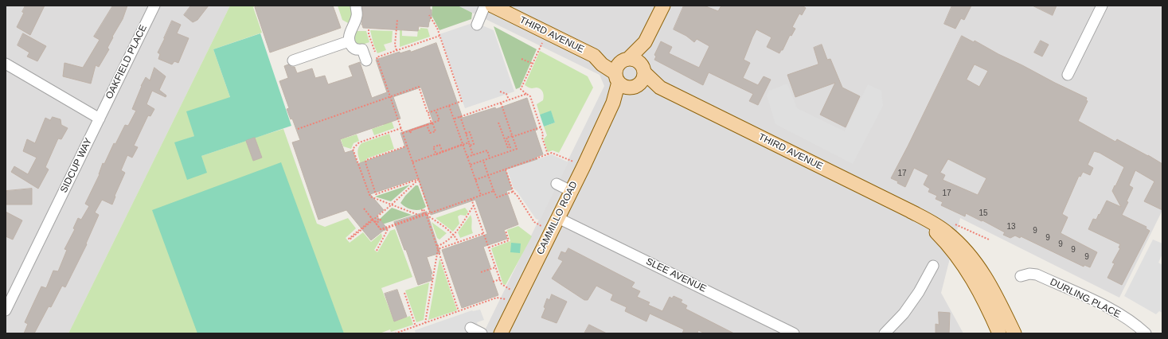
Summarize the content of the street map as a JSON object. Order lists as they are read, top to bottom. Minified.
{"streets":{"main road":["THIRD AVENUE","CAMMILLO ROAD"],"street":["OAKFIELD PLACE","SIDCUP WAY","SLEE AVENUE","DURLING PLACE"]},"crossings":[["THIRD AVENUE","CAMMILLO ROAD"],["OAKFIELD PLACE","SIDCUP WAY"],["CAMMILLO ROAD","SLEE AVENUE"]],"house_numbers":["17","17","15","13","9","9","9","9","9"]}
